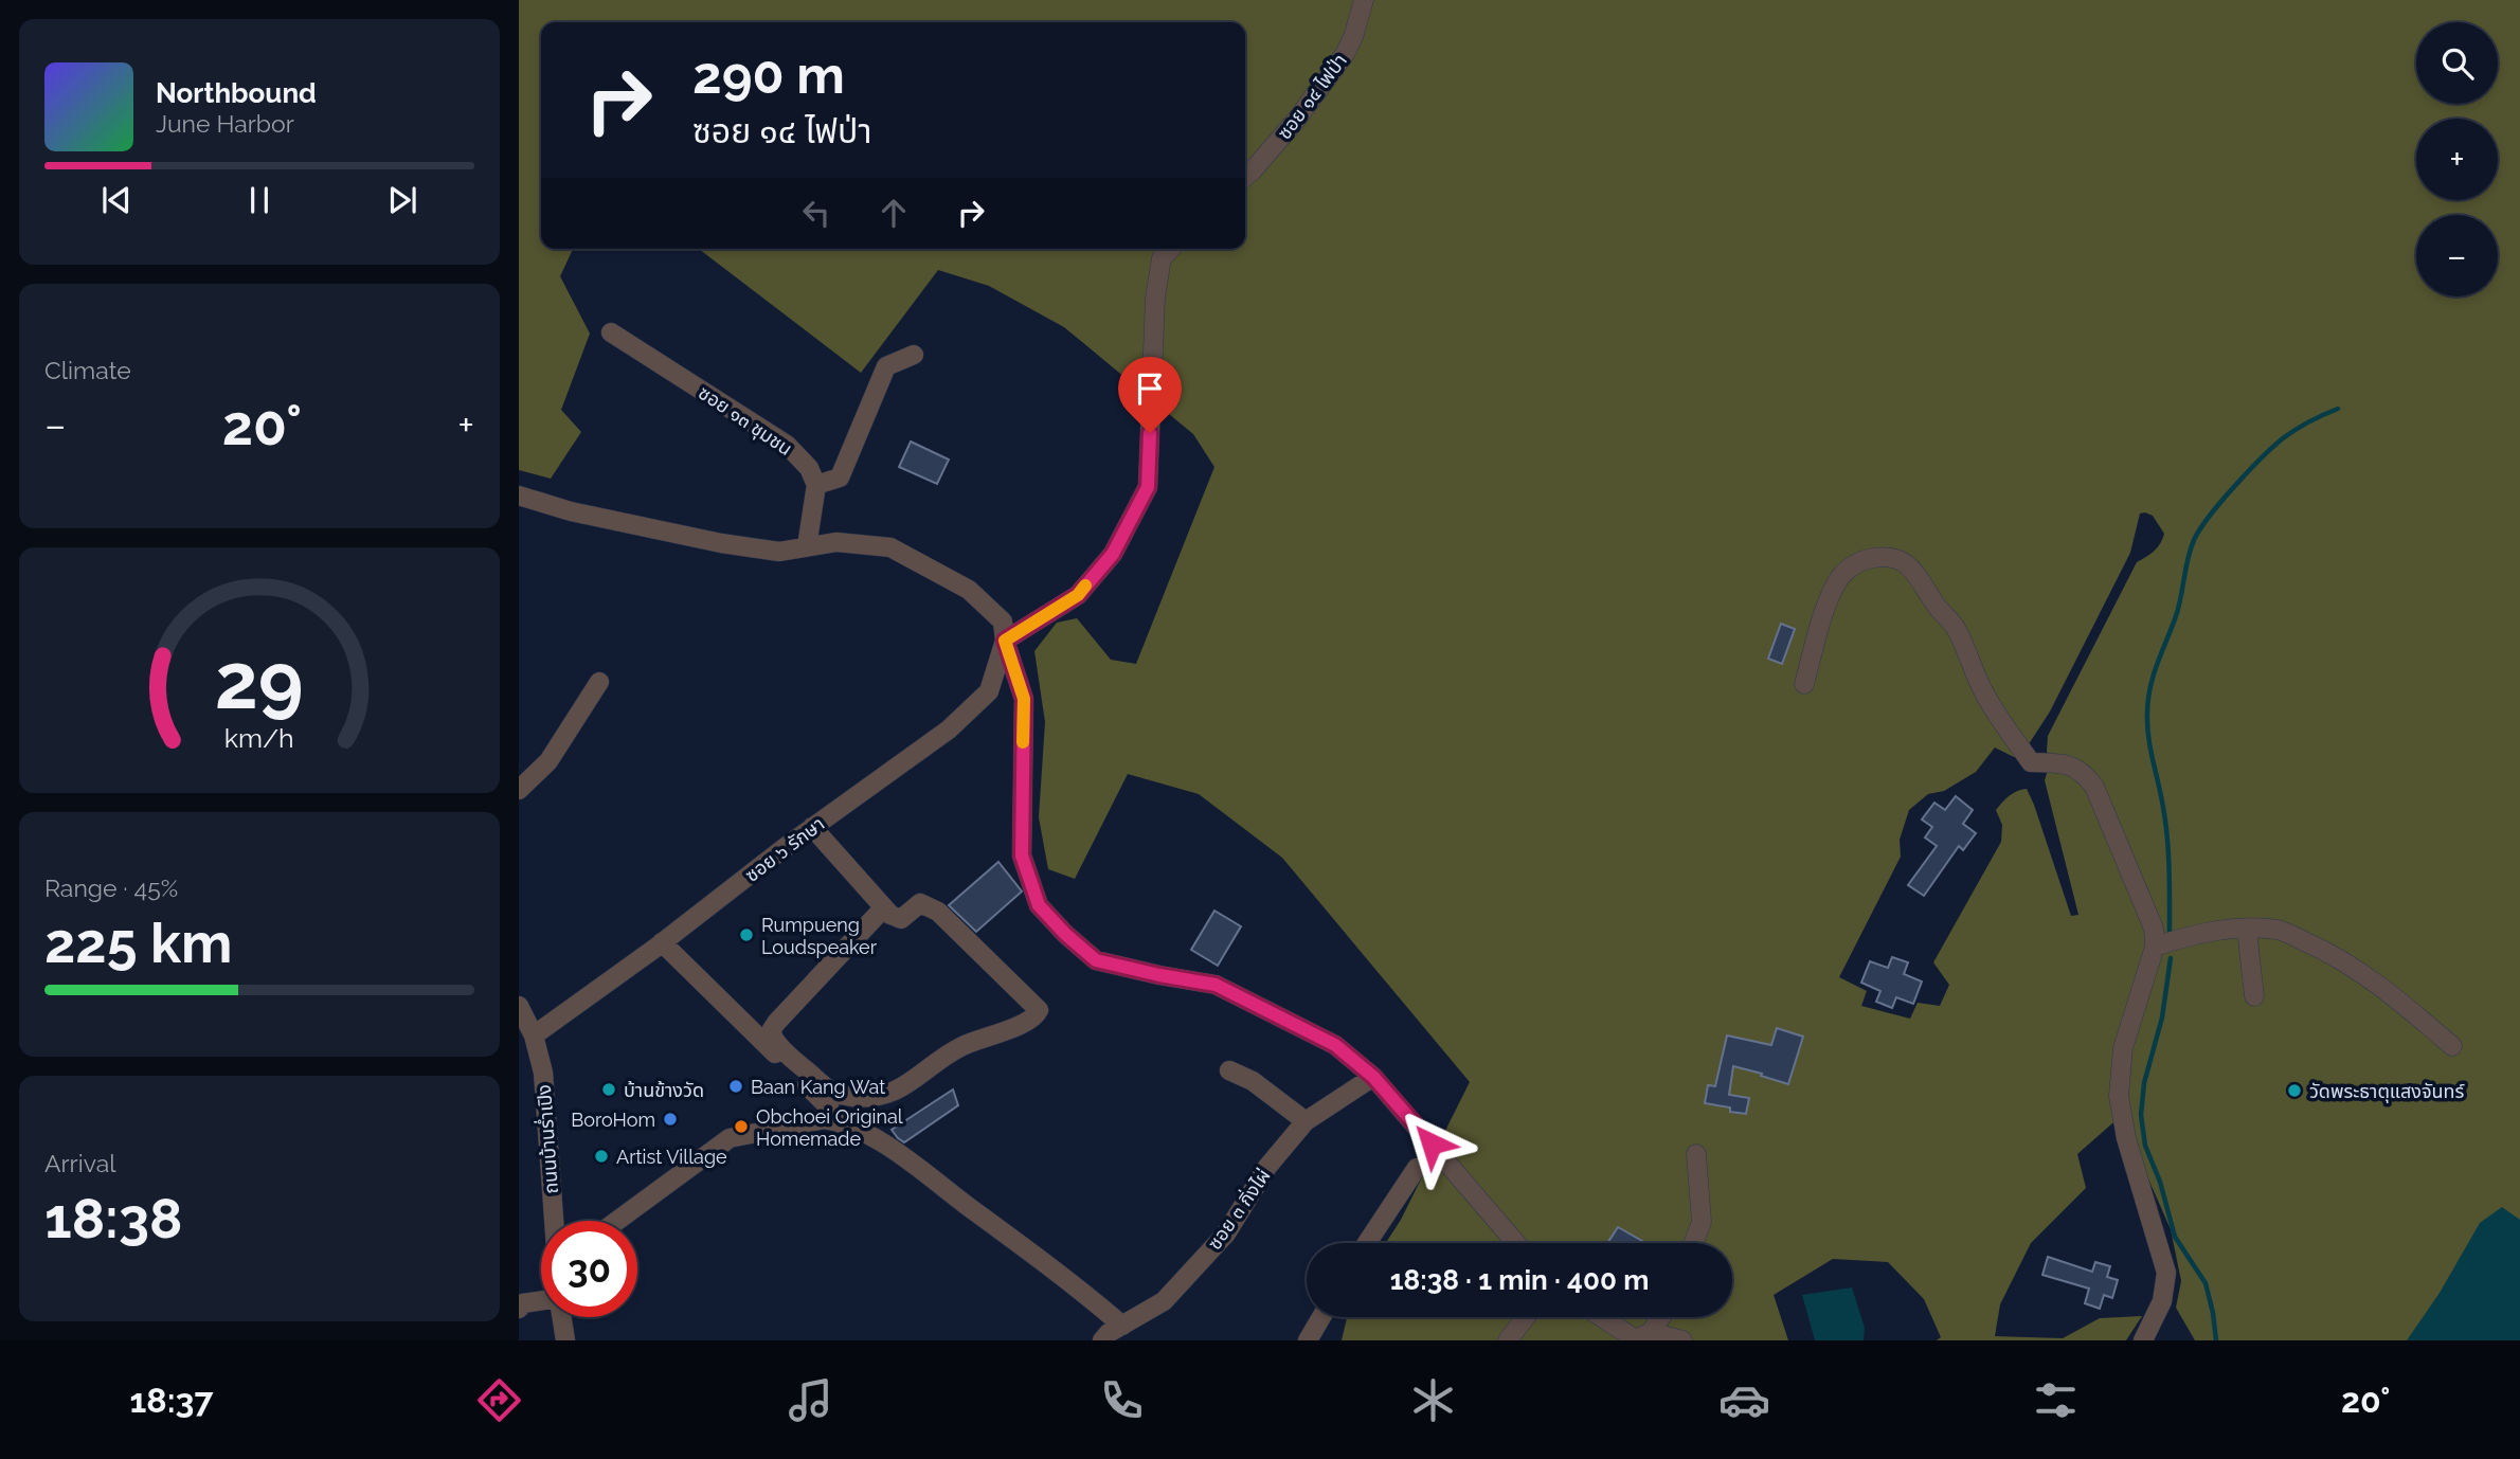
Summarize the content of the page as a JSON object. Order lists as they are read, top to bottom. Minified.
{"streets":{"street":["ซอย ๑๔ ไฟป่า","ซอย ๑๓ ชุมชน","ซอย ๖ รักษา","ถนนบ้านร่ำเปิง","ซอย ๓ กิ่งไผ่"]},"crossings":[["ซอย ๖ รักษา","ถนนบ้านร่ำเปิง"]],"places":["Rumpueng Loudspeaker","Baan Kang Wat","บ้านข้างวัด","วัดพระธาตุแสงจันทร์","BoroHom","Obchoei Original Homemade","Artist Village"],"page":{"map_buttons":["+","−"],"turn":["290 m","ซอย ๑๔ ไฟป่า"],"song":["Northbound","June Harbor"],"tile":["Climate",["Range · 45%","225 km"],["Arrival","18:38"]],"heat":["−","20°","+"],"limit":"30","trip":"18:38 · 1 min · 400 m","tabs":["18:37","20°"],"gauge":["29","km/h"]}}
